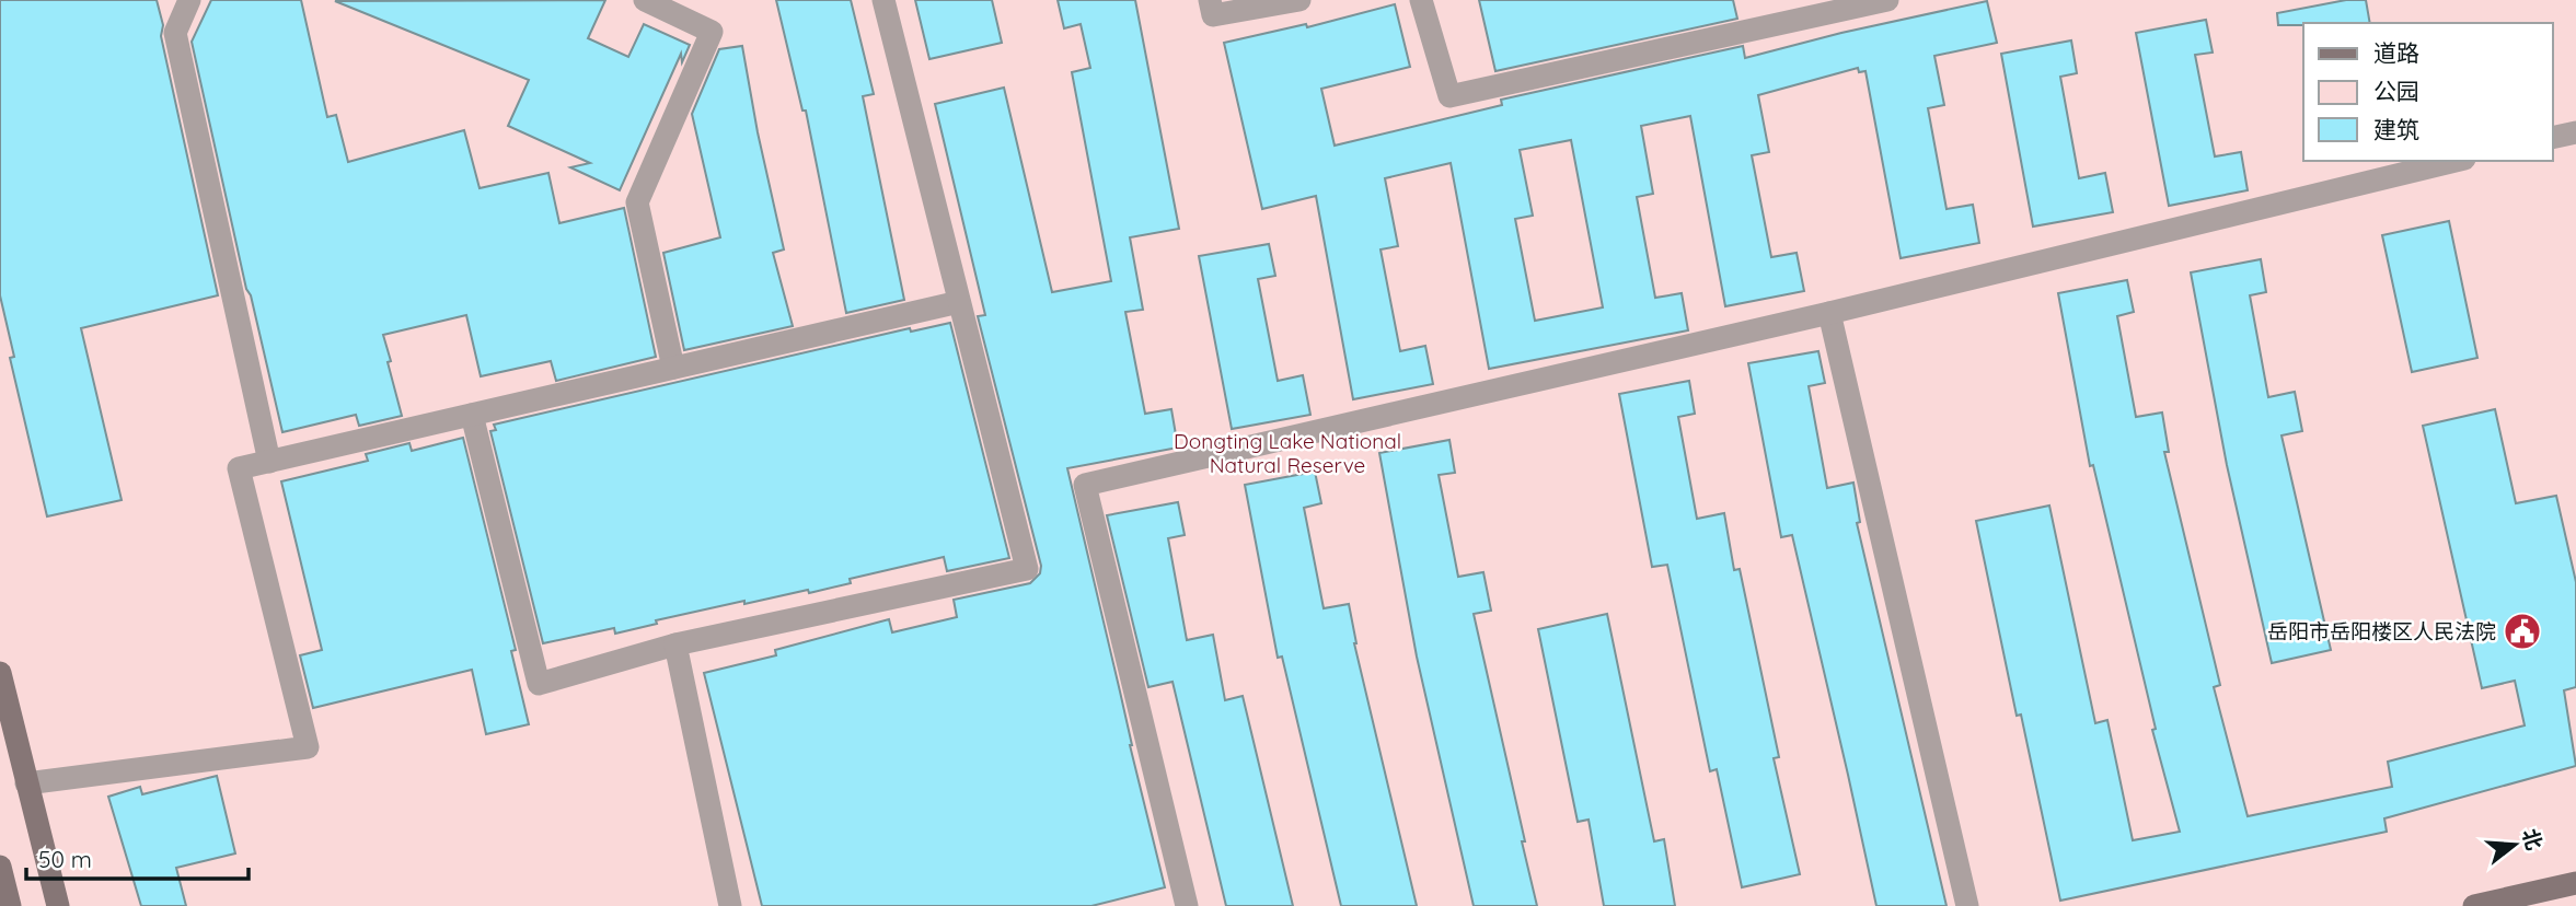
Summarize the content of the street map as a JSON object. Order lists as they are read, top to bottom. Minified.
{"parks":["Dongting Lake National Natural Reserve"],"places":{"public building":["岳阳市岳阳楼区人民法院"]},"legend":["道路","公园","建筑"],"scale_bar":"50 m","north":"right"}
